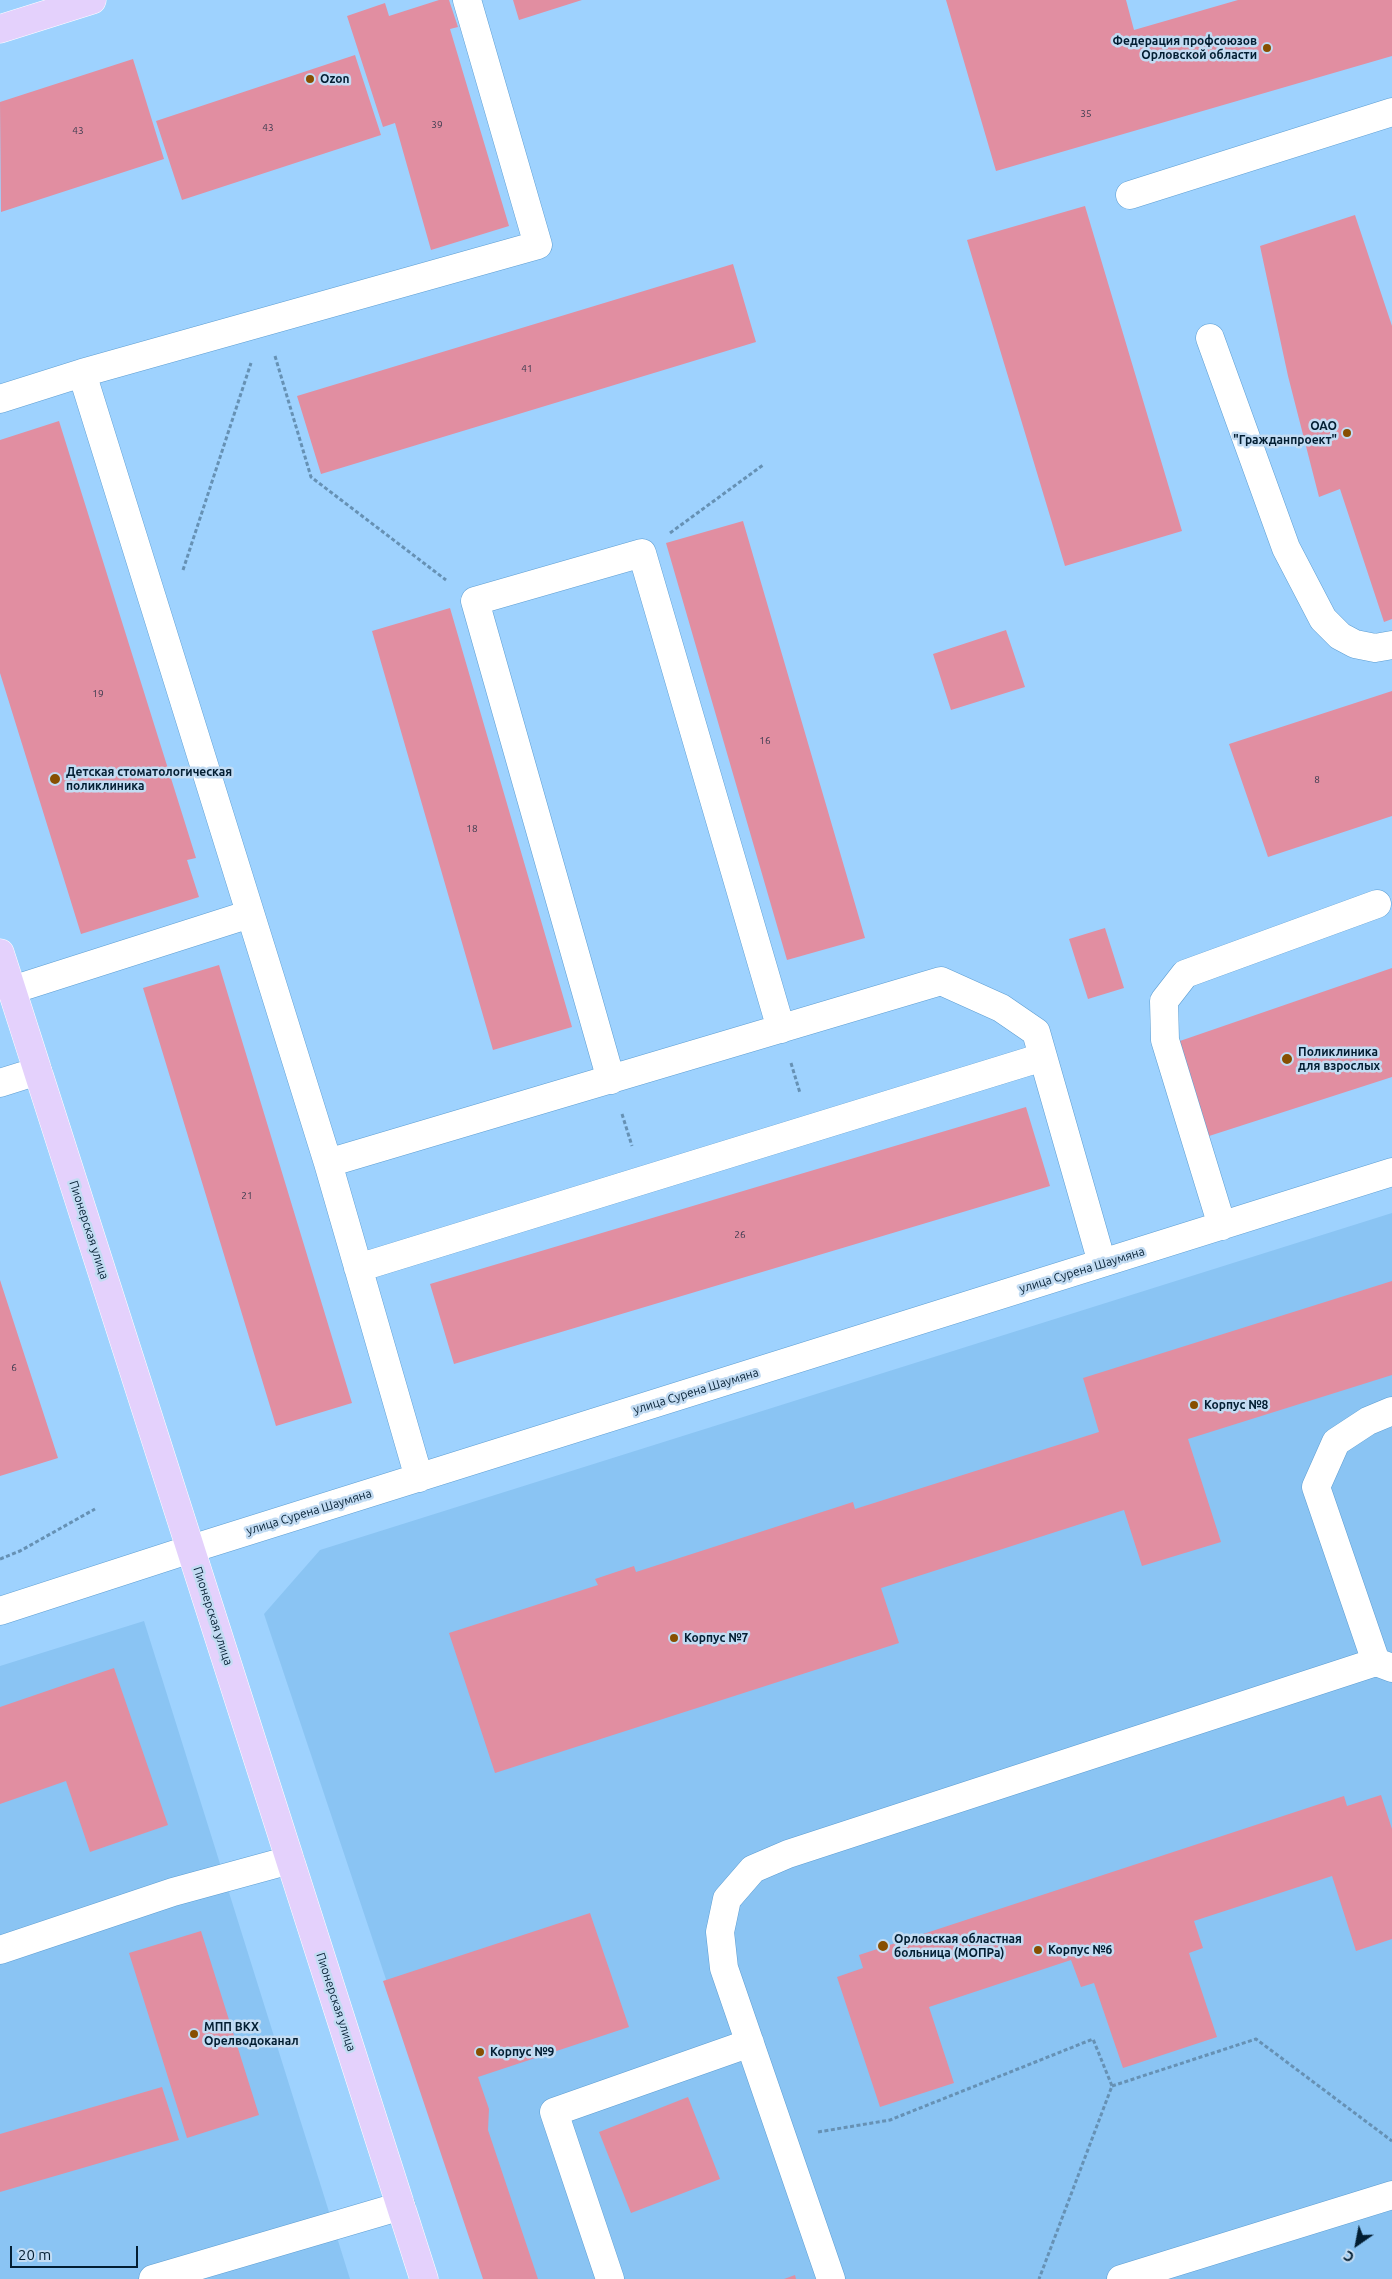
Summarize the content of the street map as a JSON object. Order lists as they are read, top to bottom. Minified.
{"streets":{"main road":["Пионерская улица"],"street":["улица Сурена Шаумяна"]},"crossings":[["Пионерская улица","улица Сурена Шаумяна"]],"places":["Федерация профсоюзов Орловской области","Ozon","ОАО \"Гражданпроект\"","Детская стоматологическая поликлиника","Поликлиника для взрослых","Корпус №8","Корпус №7","Орловская областная больница (МОПРа)","Корпус №6","МПП ВКХ Орелводоканал","Корпус №9"],"house_numbers":["35","39","43","43","41","19","16","8","18","21","26","6"],"scale_bar":"20 m","north":"bottom left"}
